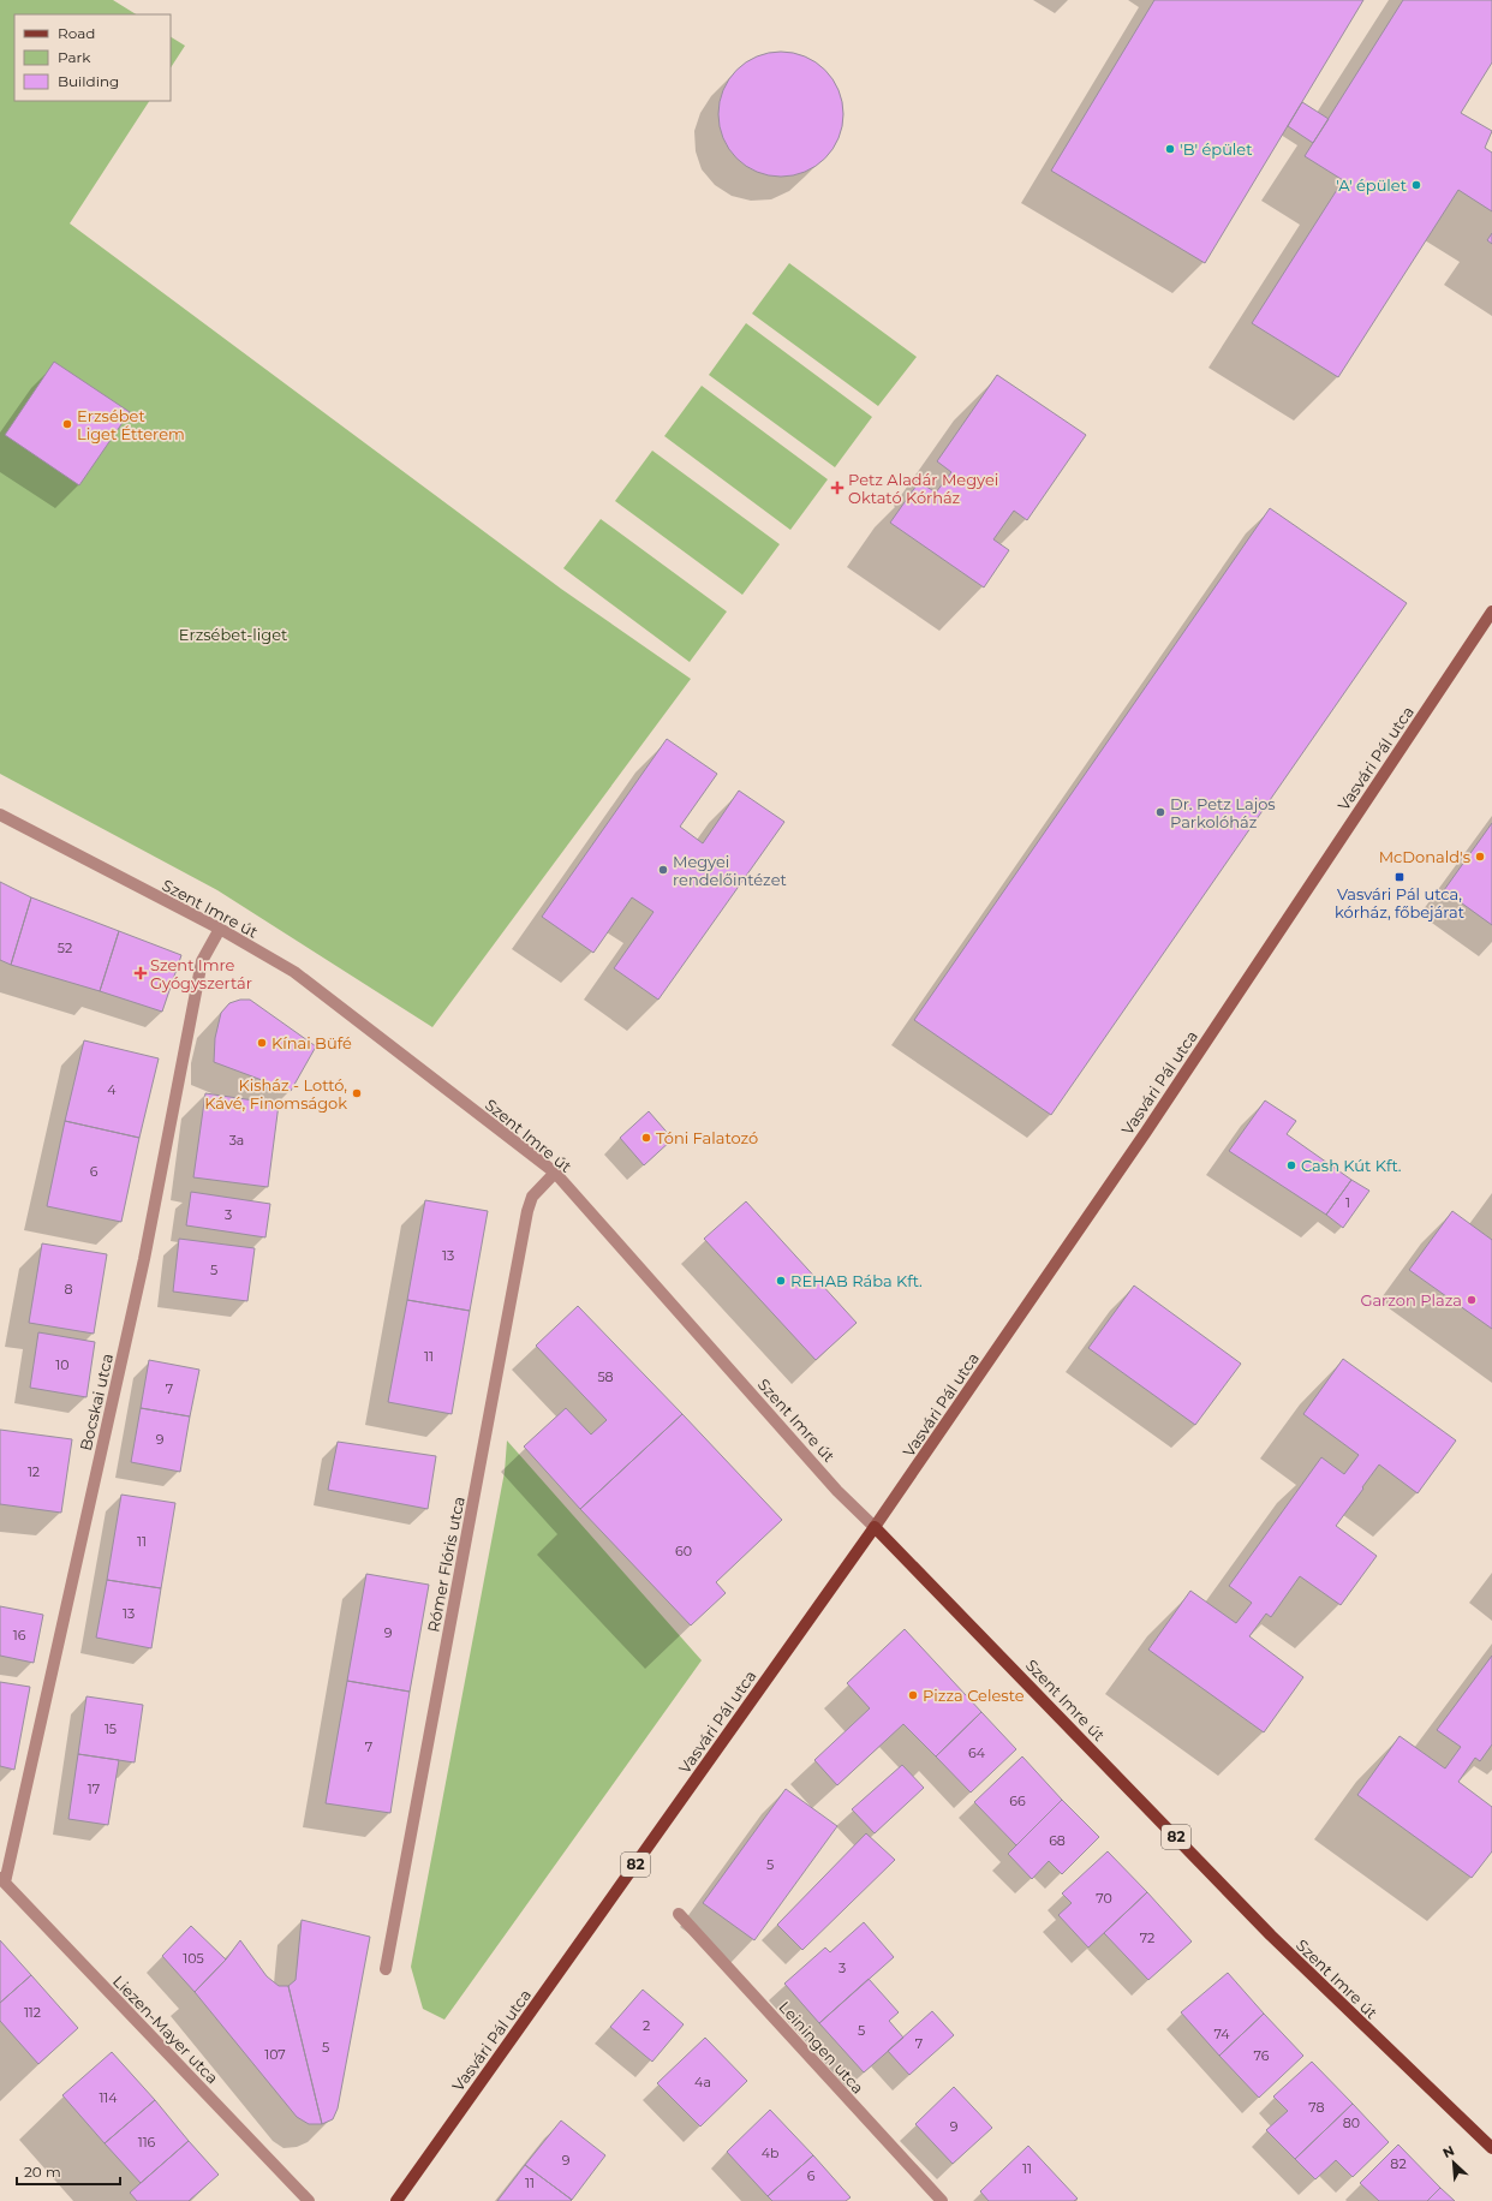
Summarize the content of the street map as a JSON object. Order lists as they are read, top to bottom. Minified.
{"streets":{"main road":["Vasvári Pál utca","Szent Imre út","82"],"street":["Bocskai utca","Rómer Flóris utca","Liezen-Mayer utca","Leiningen utca"]},"crossings":[["Vasvári Pál utca","Szent Imre út"],["Szent Imre út","Bocskai utca"],["Szent Imre út","Rómer Flóris utca"],["Bocskai utca","Liezen-Mayer utca"]],"parks":["Erzsébet-liget"],"places":{"other":["'B' épület","'A' épület","Erzsébet Liget Étterem","Dr. Petz Lajos Parkolóház","McDonald's","Megyei rendelőintézet","Kínai Büfé","Kisház - Lottó, Kávé, Finomságok","Tóni Falatozó","Cash Kút Kft.","REHAB Rába Kft.","Garzon Plaza","Pizza Celeste"],"health":["Petz Aladár Megyei Oktató Kórház","Szent Imre Gyógyszertár"],"transit":["Vasvári Pál utca, kórház, főbejárat"]},"house_numbers":["52","4","3a","6","1","3","13","5","8","11","10","58","7","9","12","11","60","13","9","16","15","7","64","17","66","68","5","70","72","105","3","112","2","5","74","7","5","107","76","4a","114","78","80","9","116","4b","9","82","11","6","11"],"legend":["Road","Park","Building"],"scale_bar":"20 m","north":"top left"}
